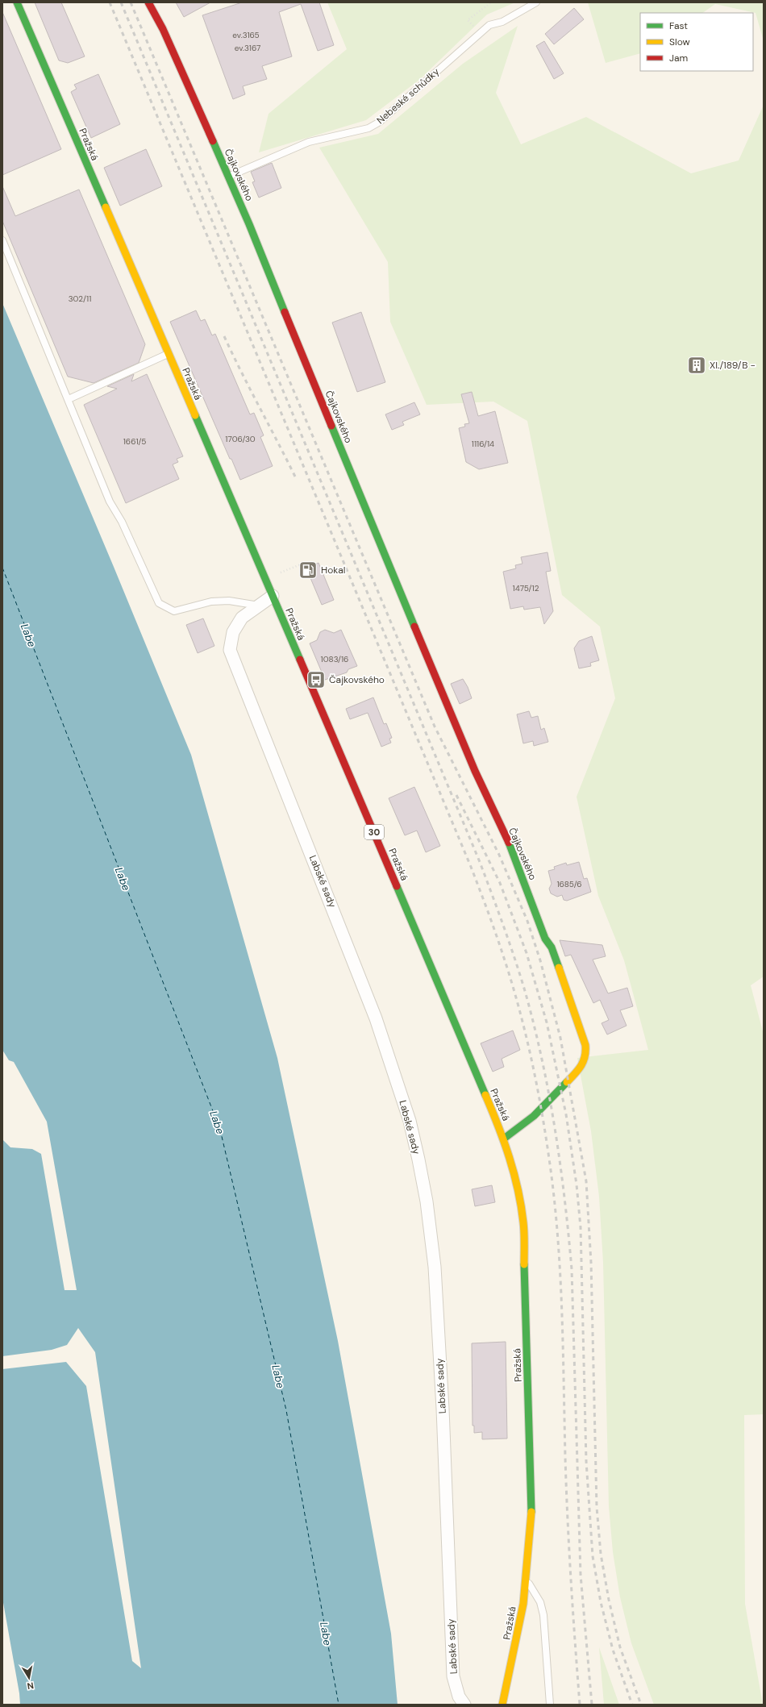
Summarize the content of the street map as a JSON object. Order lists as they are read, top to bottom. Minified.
{"streets":{"main road":["Pražská","Čajkovského","30"],"street":["Labské sady"],"lane":["Nebeské schůdky"]},"crossings":[["Nebeské schůdky","Čajkovského"],["Pražská","Čajkovského"],["Pražská","Labské sady"]],"water":["Labe"],"places":{"building":["XI./189/B -"],"fuel station":["Hokal"],"bus stop":["Čajkovského"]},"house_numbers":["ev.3165","ev.3167","302/11","1706/30","1661/5","1116/14","1475/12","1083/16","1685/6"],"legend":["Fast","Slow","Jam"],"north":"bottom"}
